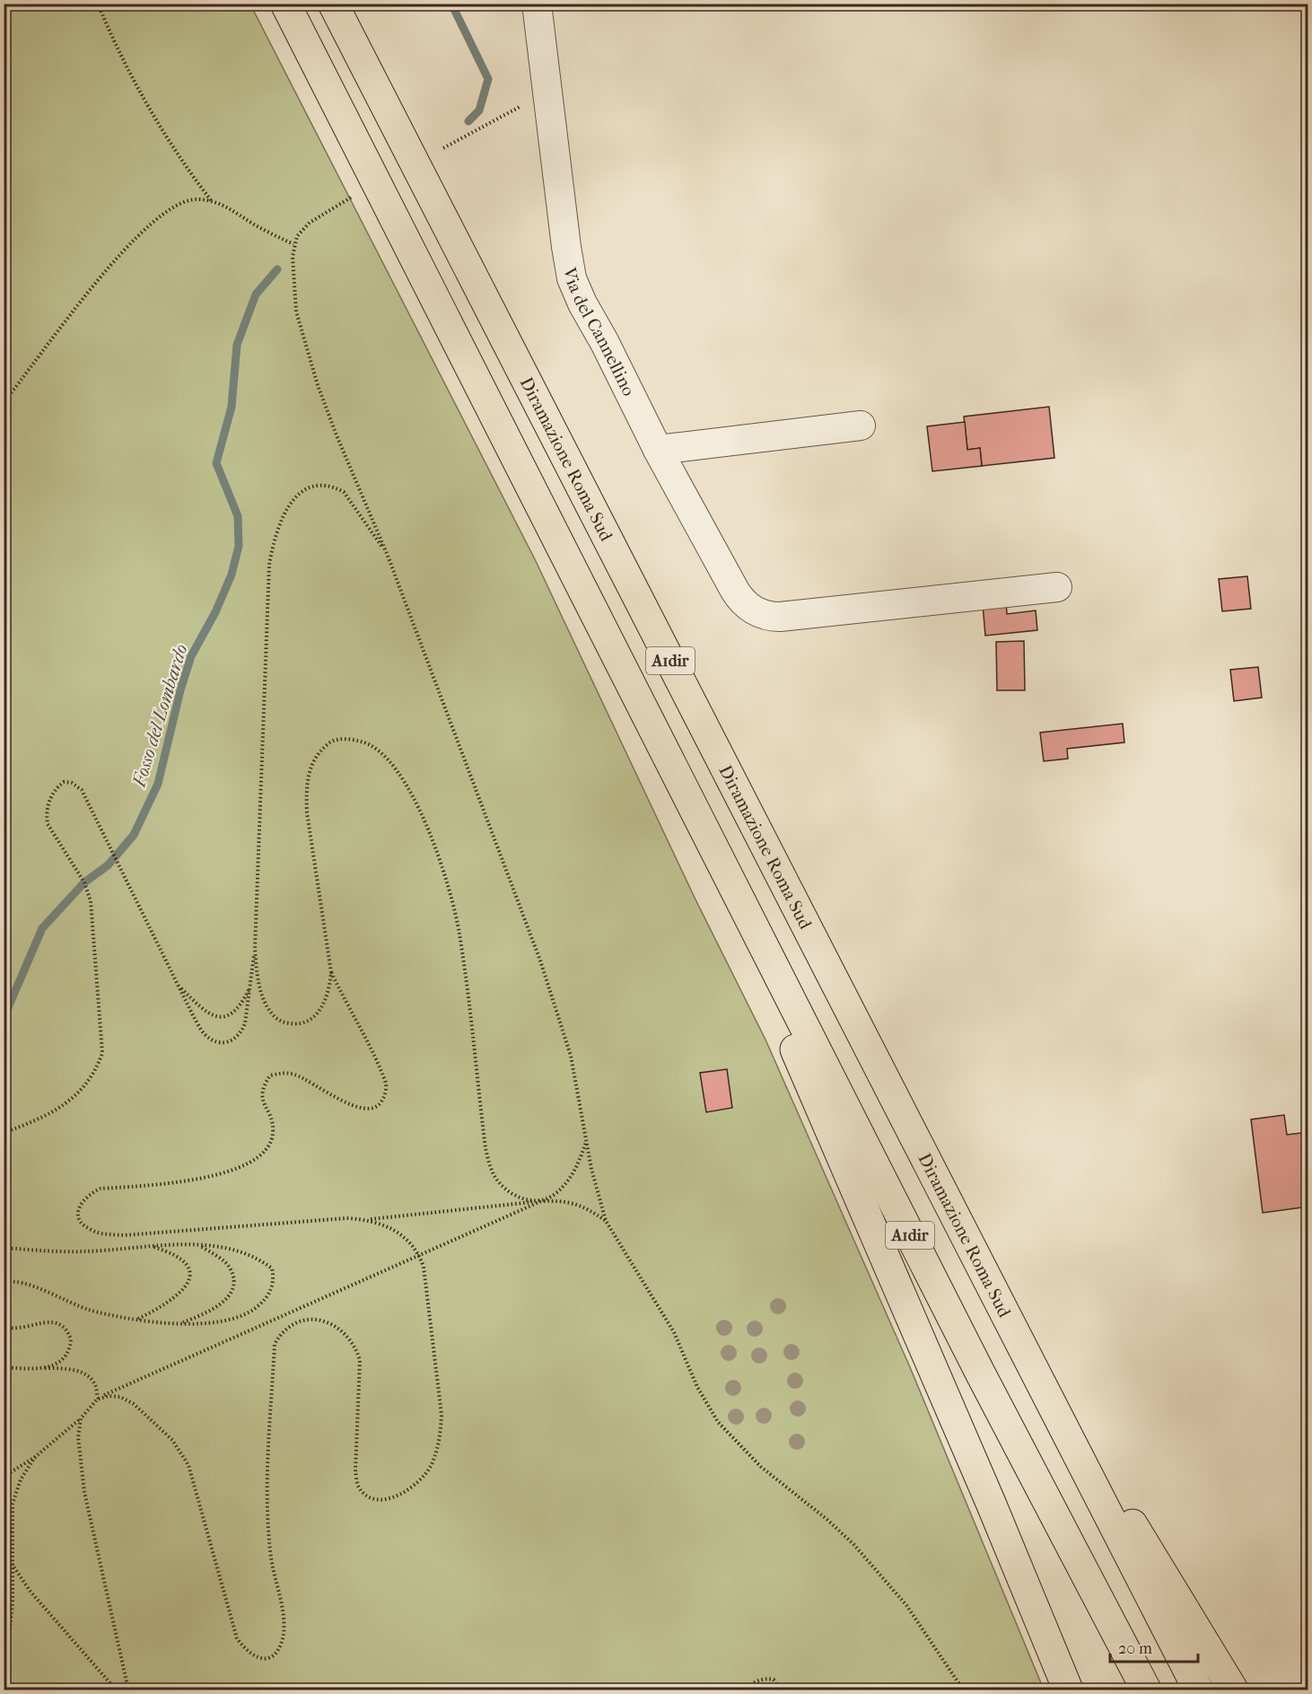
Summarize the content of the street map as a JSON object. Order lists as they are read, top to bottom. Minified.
{"streets":{"highway":["Diramazione Roma Sud","A1dir"],"street":["Via del Cannellino"]},"water":["Fosso del Lombardo"],"scale_bar":"20 m"}
